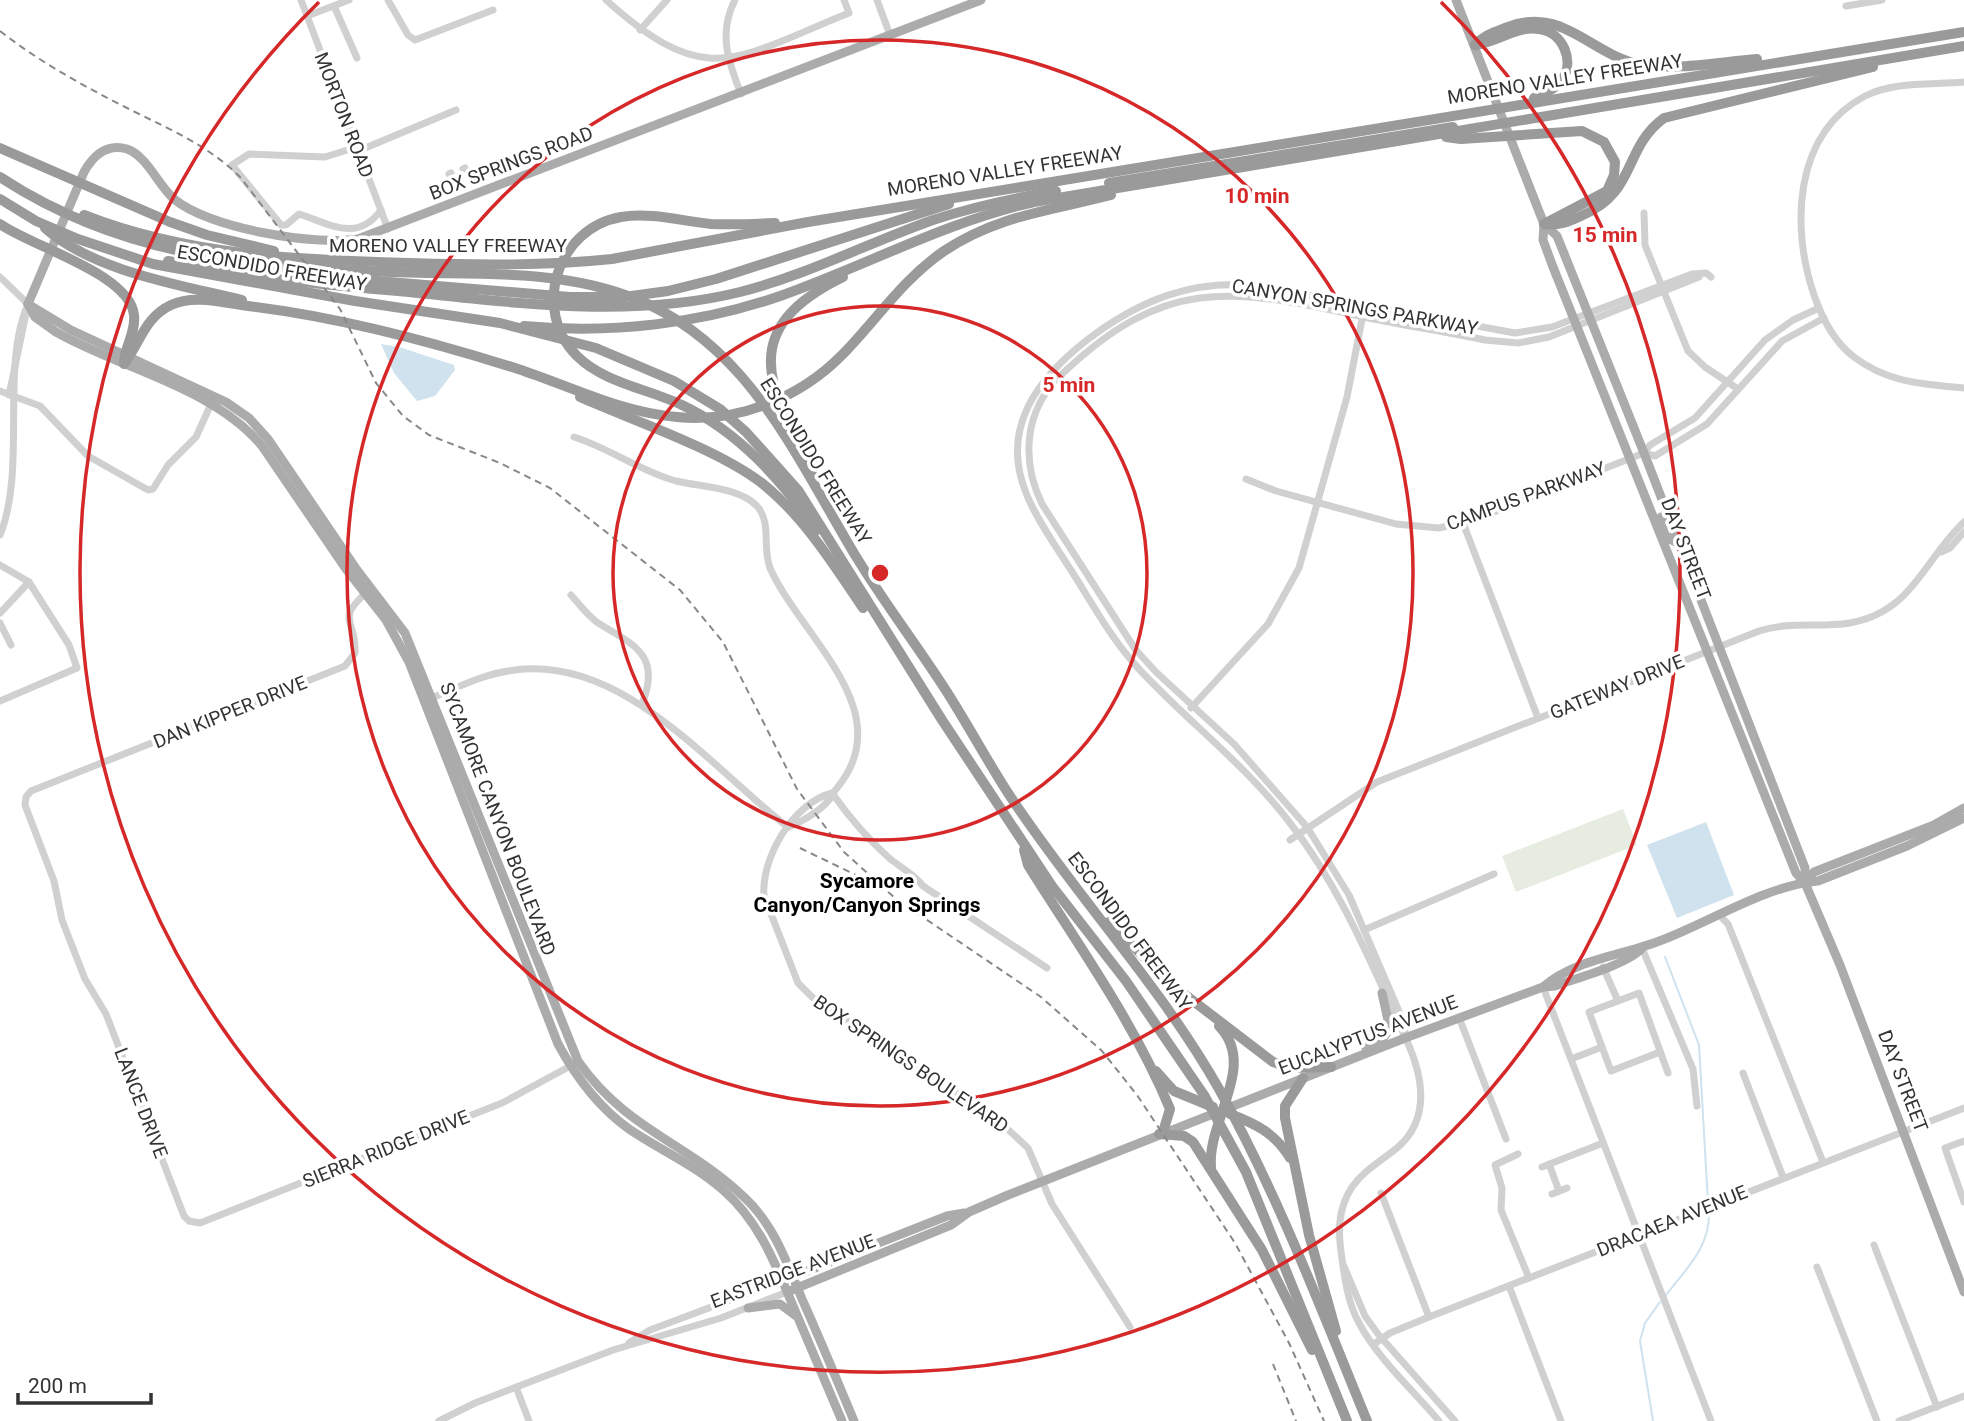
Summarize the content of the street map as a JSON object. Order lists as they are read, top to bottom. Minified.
{"streets":{"highway":["MORENO VALLEY FREEWAY","ESCONDIDO FREEWAY"],"main road":["BOX SPRINGS ROAD","DAY STREET","SYCAMORE CANYON BOULEVARD","EUCALYPTUS AVENUE","EASTRIDGE AVENUE"],"street":["MORTON ROAD","CANYON SPRINGS PARKWAY","CAMPUS PARKWAY","GATEWAY DRIVE","DAN KIPPER DRIVE","BOX SPRINGS BOULEVARD","LANCE DRIVE","SIERRA RIDGE DRIVE","DRACAEA AVENUE"]},"crossings":[["MORENO VALLEY FREEWAY","ESCONDIDO FREEWAY"],["MORTON ROAD","BOX SPRINGS ROAD"],["CANYON SPRINGS PARKWAY","DAY STREET"],["CANYON SPRINGS PARKWAY","GATEWAY DRIVE"],["CANYON SPRINGS PARKWAY","EUCALYPTUS AVENUE"],["CAMPUS PARKWAY","DAY STREET"],["DAY STREET","GATEWAY DRIVE"],["DAY STREET","EUCALYPTUS AVENUE"],["DAY STREET","DRACAEA AVENUE"],["DAN KIPPER DRIVE","SYCAMORE CANYON BOULEVARD"],["DAN KIPPER DRIVE","LANCE DRIVE"],["SYCAMORE CANYON BOULEVARD","SIERRA RIDGE DRIVE"],["SYCAMORE CANYON BOULEVARD","EASTRIDGE AVENUE"],["EUCALYPTUS AVENUE","EASTRIDGE AVENUE"],["BOX SPRINGS BOULEVARD","EASTRIDGE AVENUE"],["LANCE DRIVE","SIERRA RIDGE DRIVE"]],"districts":["Sycamore Canyon/Canyon Springs"],"scale_bar":"200 m","rings":["10 min","15 min","5 min"]}
